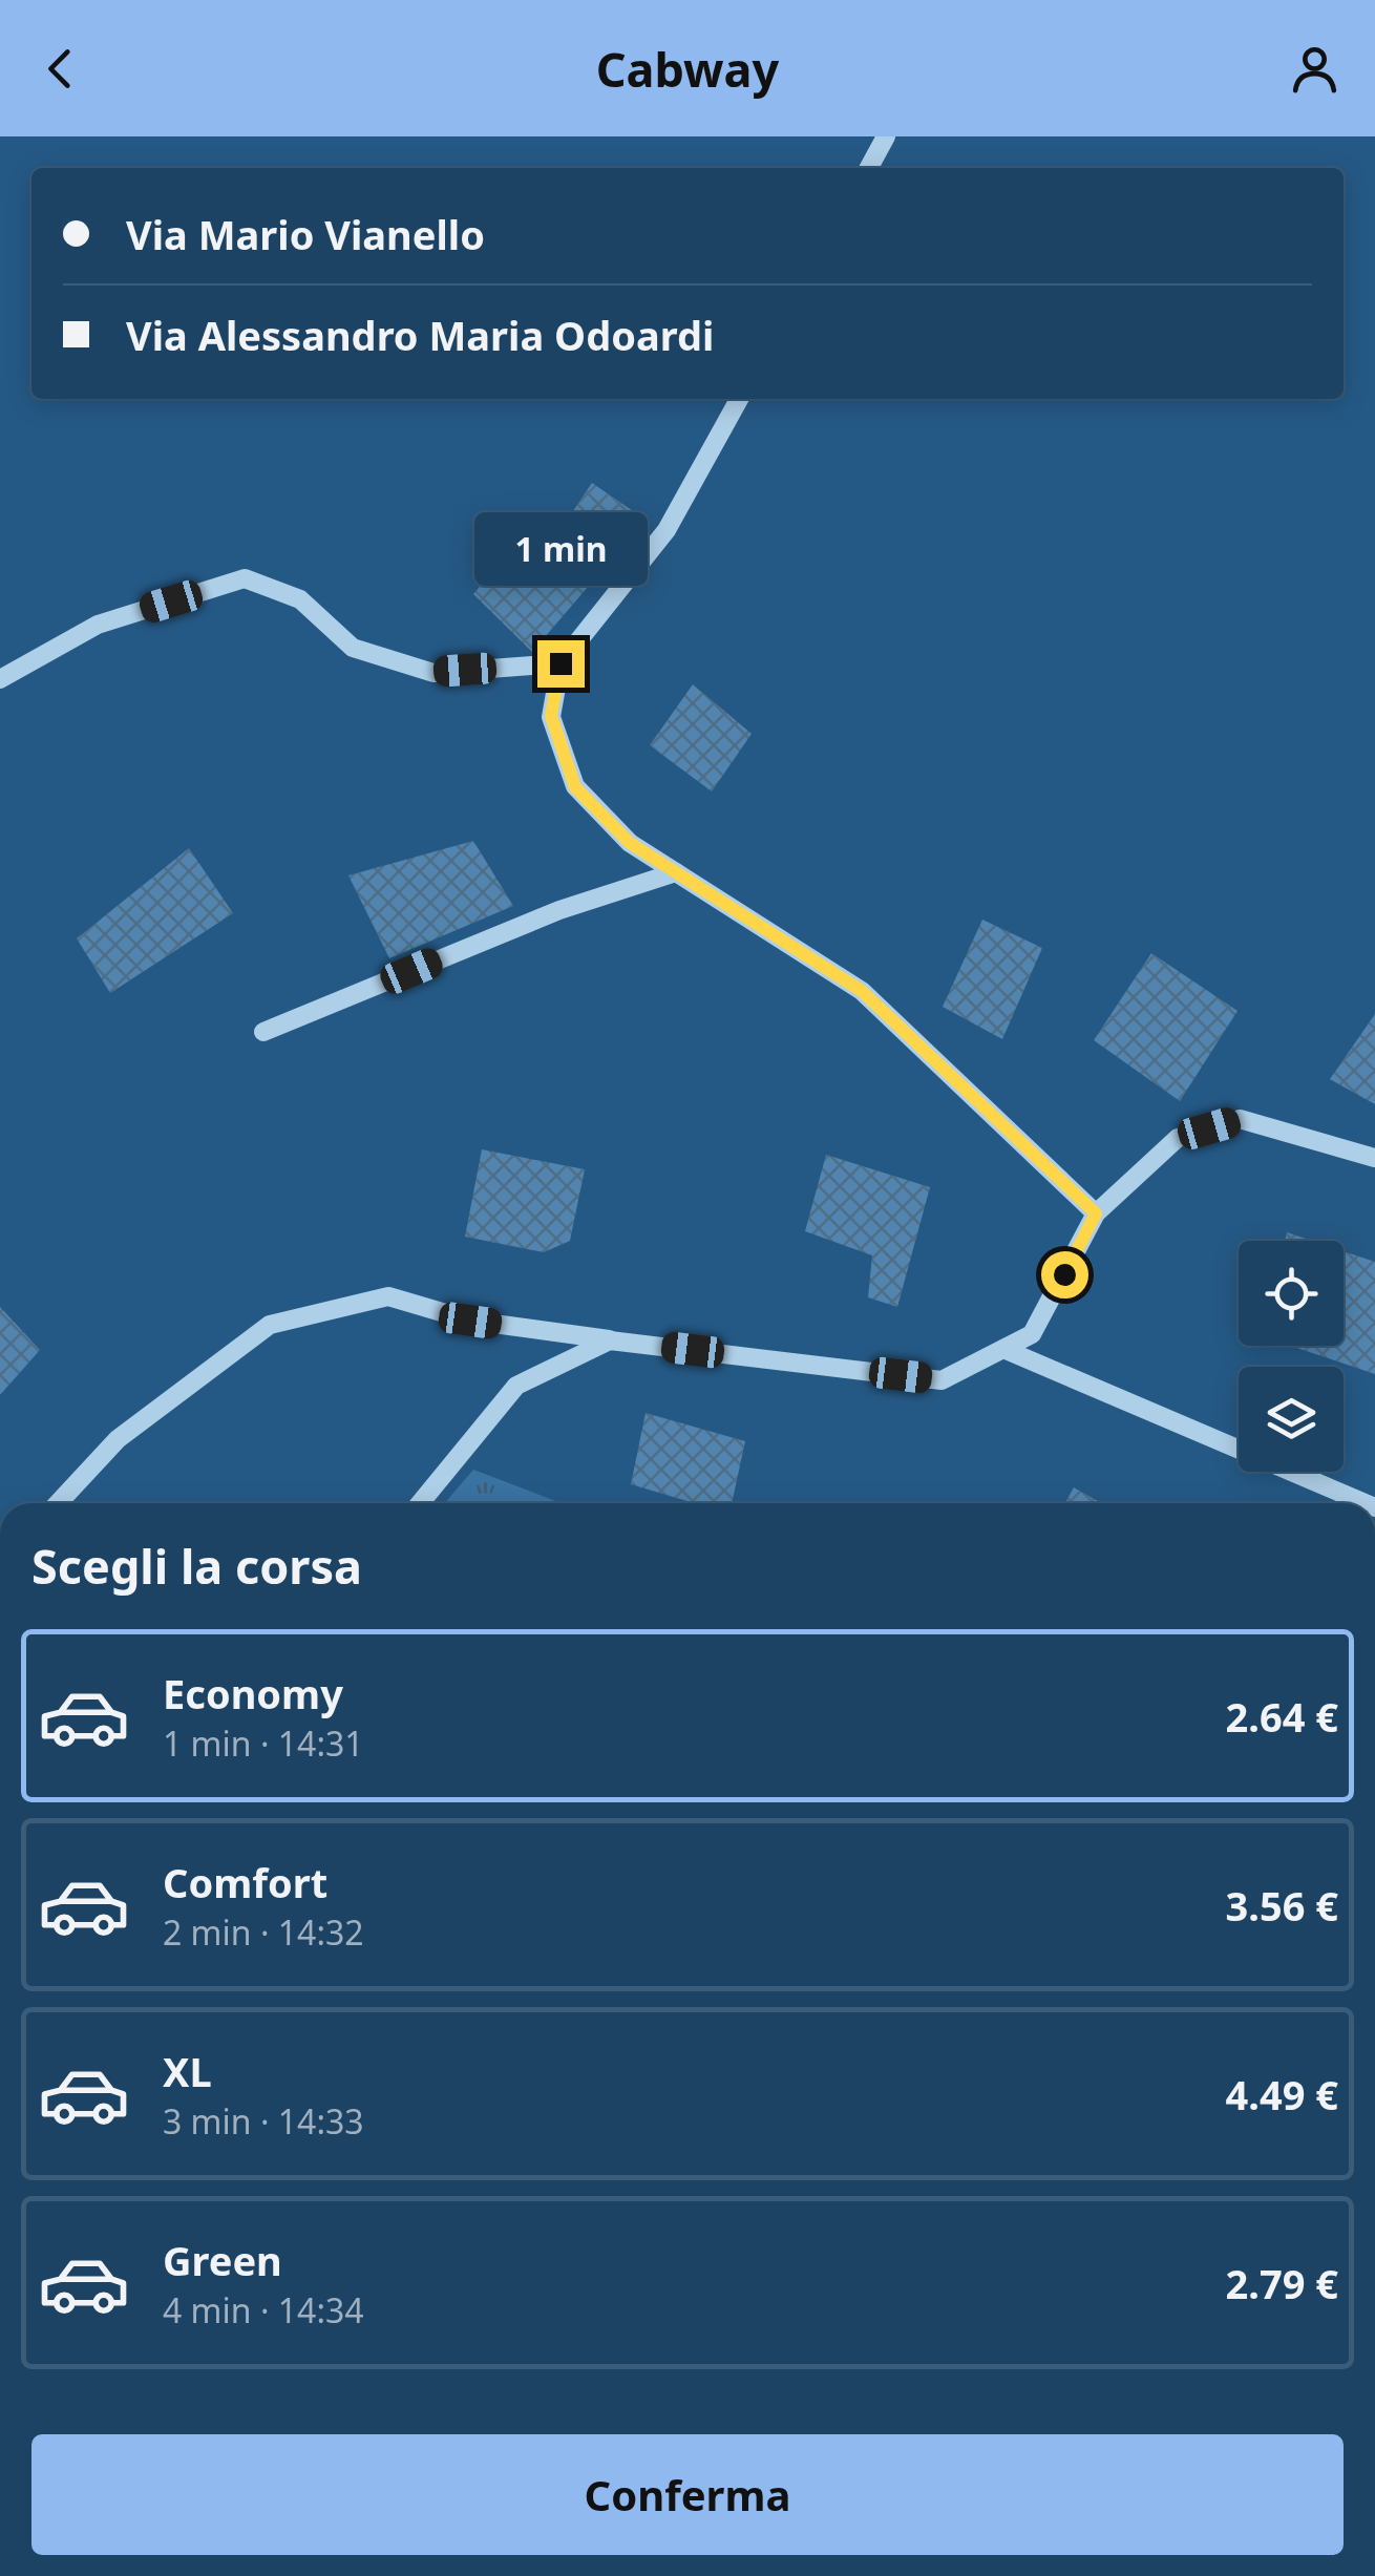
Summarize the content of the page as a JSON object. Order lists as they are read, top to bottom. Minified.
{"page":{"header":"Cabway","banner":["Via Mario Vianello","Via Alessandro Maria Odoardi"],"bubble":"1 min","heading":"Scegli la corsa","list":[{"name":"Economy","note":"1 min · 14:31","value":"2.64 €"},{"name":"Comfort","note":"2 min · 14:32","value":"3.56 €"},{"name":"XL","note":"3 min · 14:33","value":"4.49 €"},{"name":"Green","note":"4 min · 14:34","value":"2.79 €"}],"buttons":"Conferma"}}
